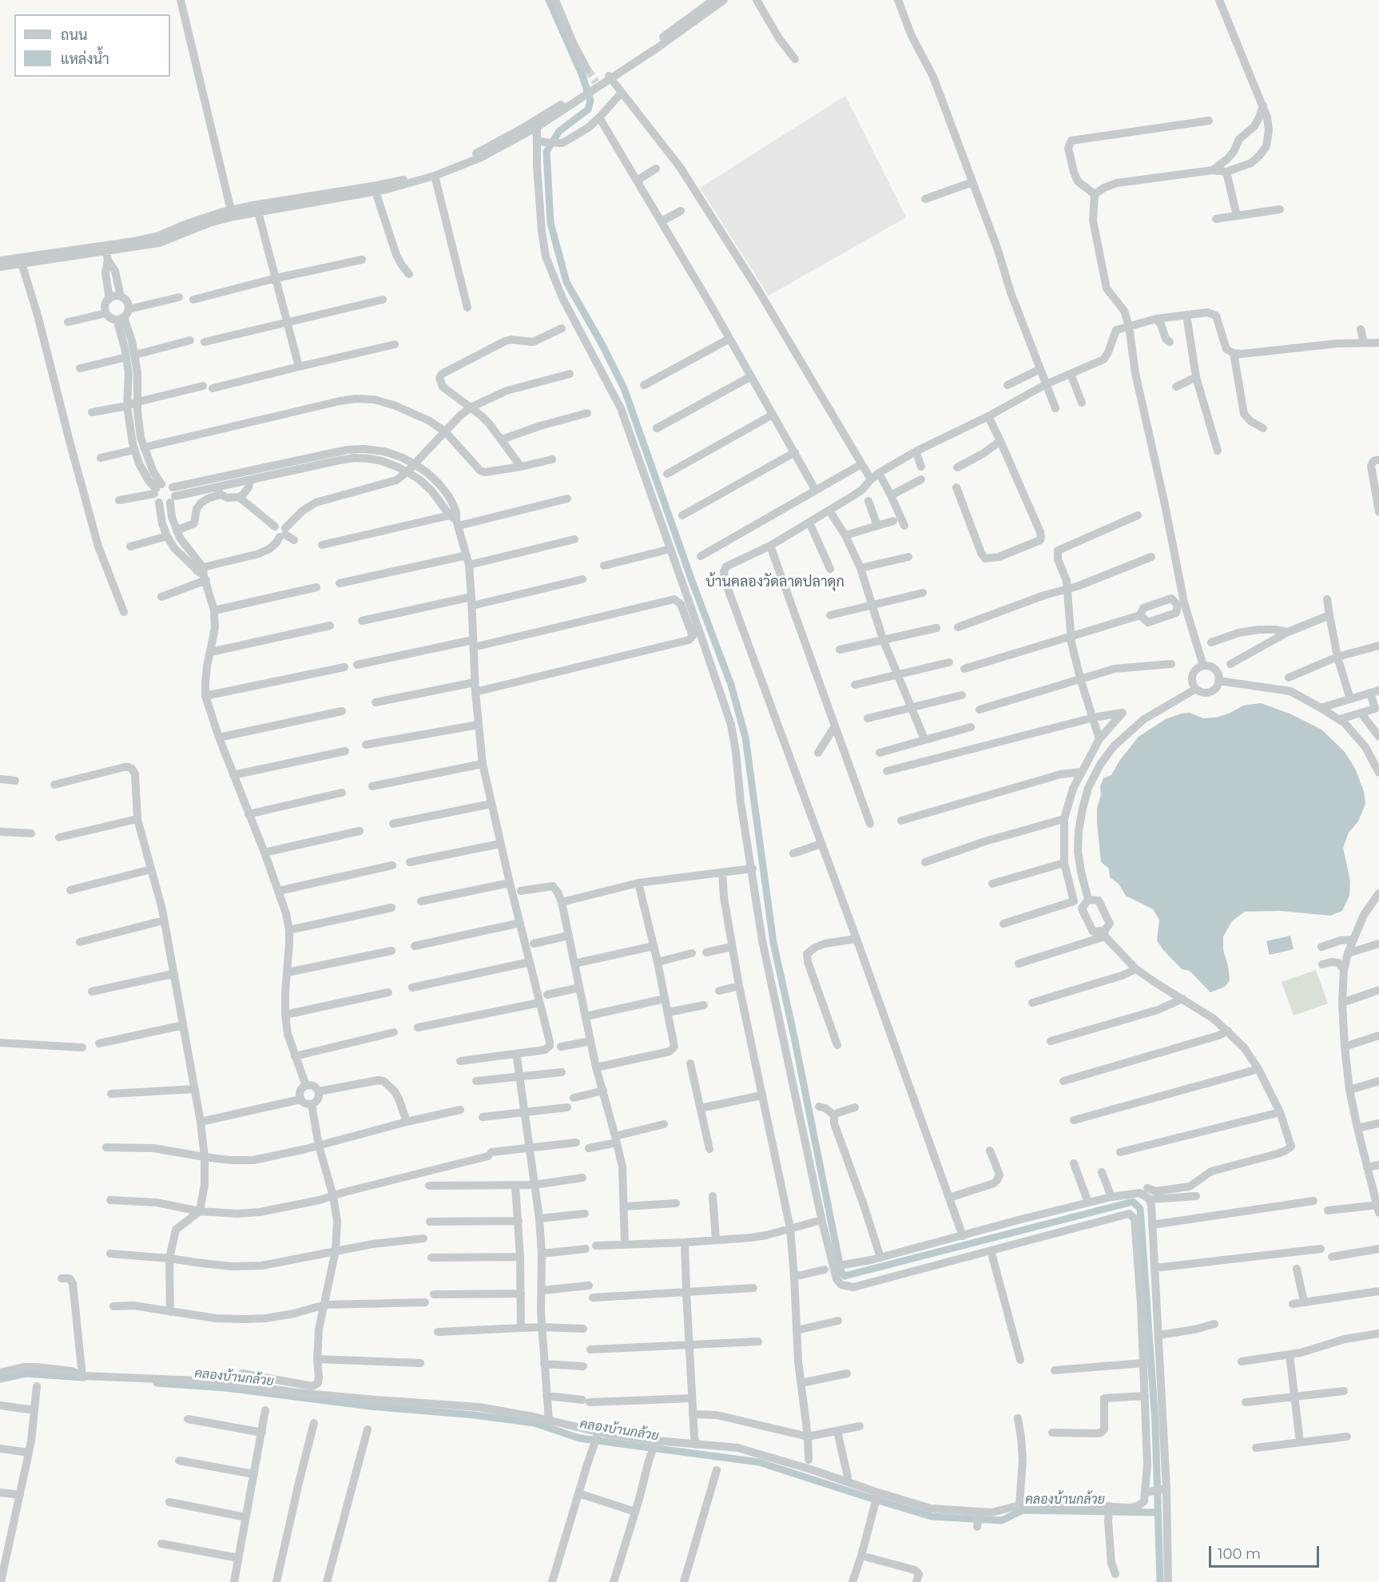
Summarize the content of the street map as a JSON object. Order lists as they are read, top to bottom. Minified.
{"districts":["บ้านคลองวัดลาดปลาดุก"],"water":["คลองบ้านกล้วย"],"legend":["ถนน","แหล่งน้ำ"],"scale_bar":"100 m"}
